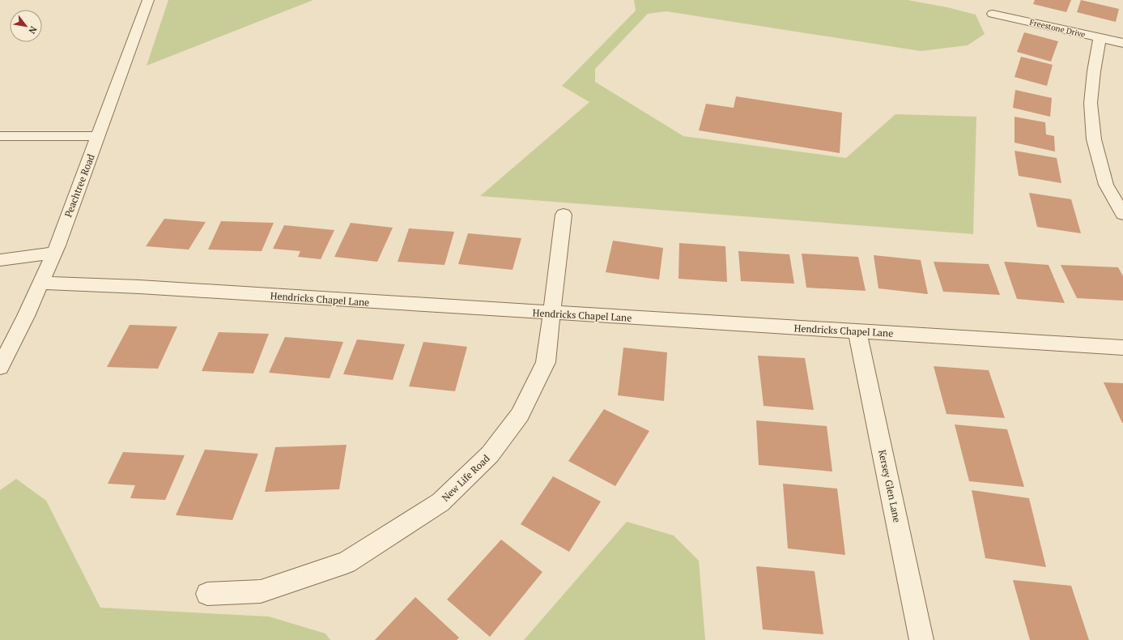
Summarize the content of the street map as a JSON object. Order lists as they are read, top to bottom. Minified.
{"streets":{"street":["Freestone Drive","Peachtree Road","Hendricks Chapel Lane","New Life Road","Kersey Glen Lane"]},"crossings":[["Peachtree Road","Hendricks Chapel Lane"],["Hendricks Chapel Lane","New Life Road"],["Hendricks Chapel Lane","Kersey Glen Lane"]],"north":"bottom right"}
